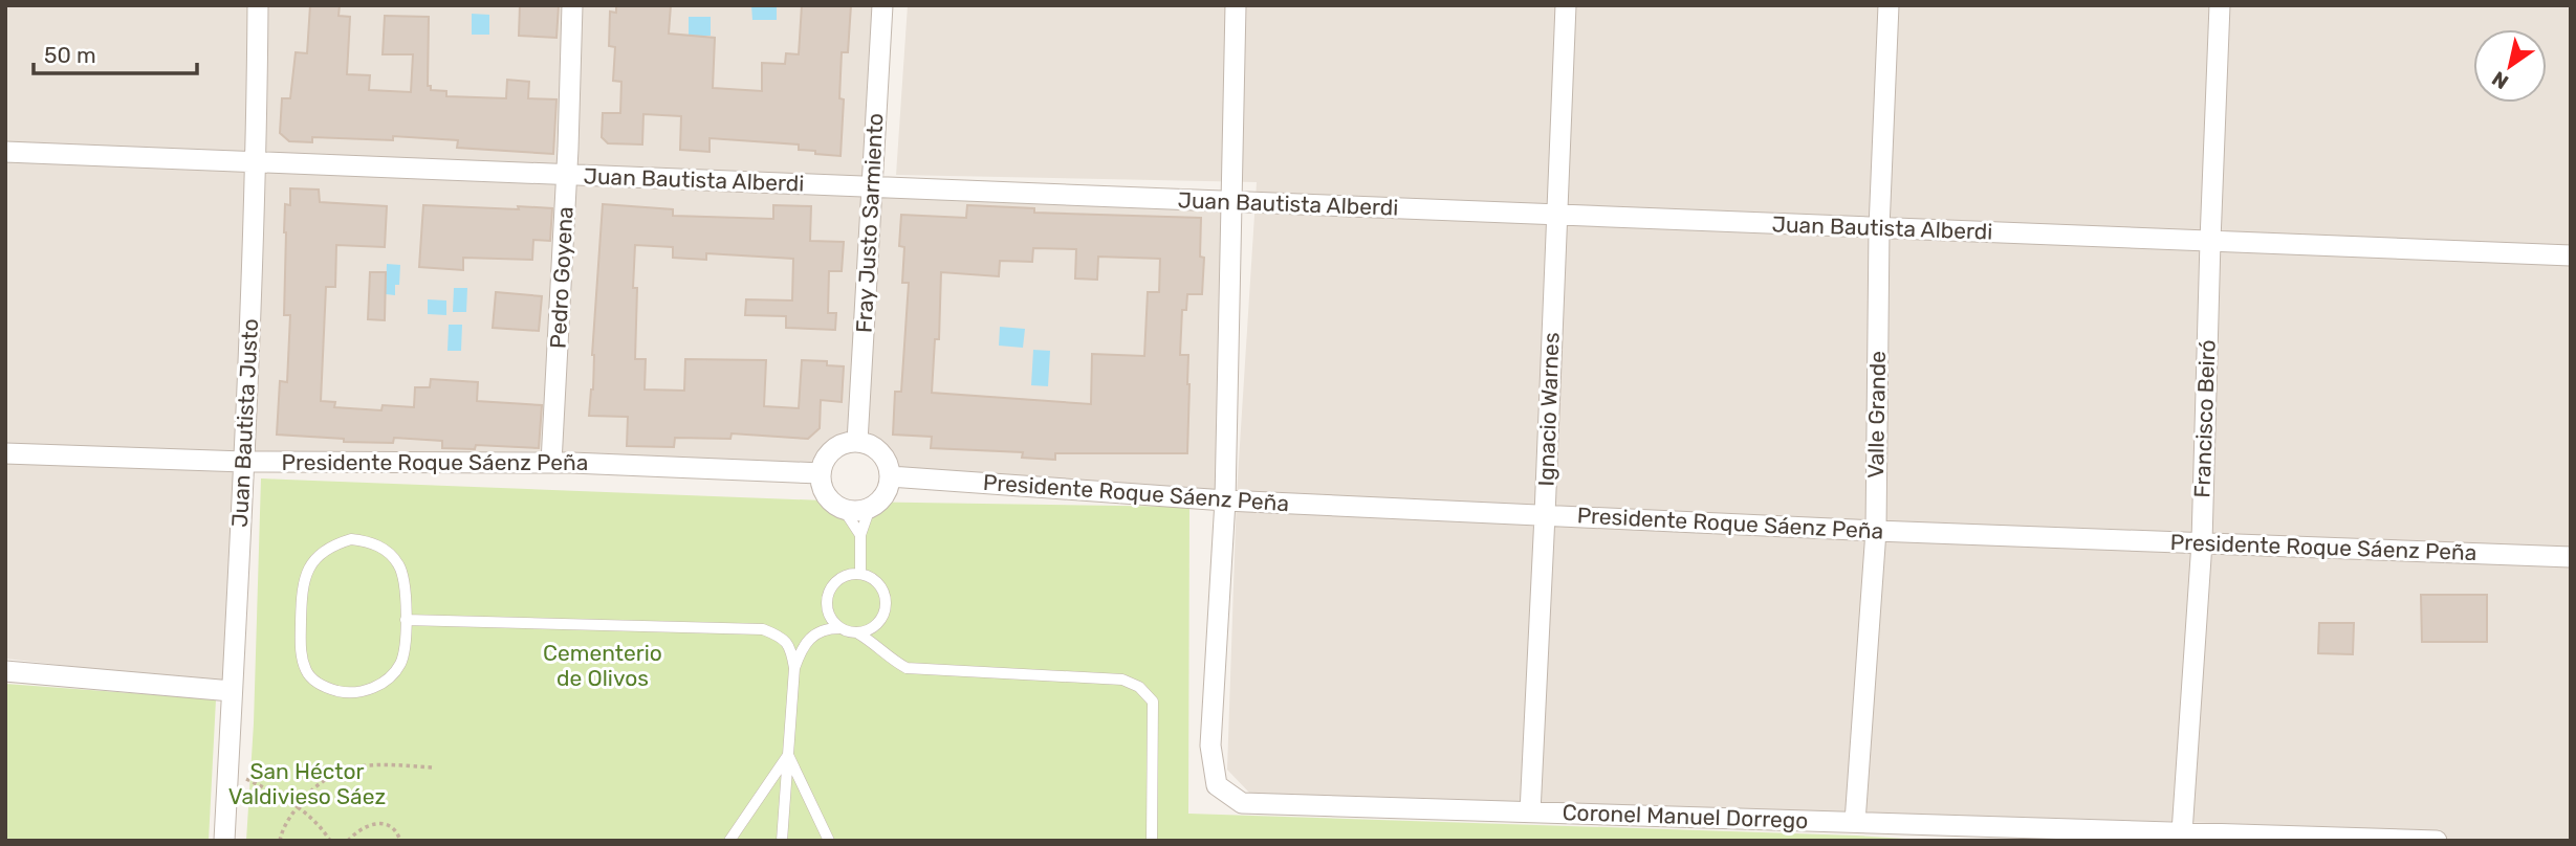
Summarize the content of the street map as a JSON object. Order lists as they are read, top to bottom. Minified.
{"streets":{"street":["Juan Bautista Alberdi","Fray Justo Sarmiento","Pedro Goyena","Ignacio Warnes","Valle Grande","Francisco Beiró","Juan Bautista Justo","Presidente Roque Sáenz Peña","Coronel Manuel Dorrego"]},"crossings":[["Juan Bautista Alberdi","Fray Justo Sarmiento"],["Juan Bautista Alberdi","Pedro Goyena"],["Juan Bautista Alberdi","Ignacio Warnes"],["Juan Bautista Alberdi","Valle Grande"],["Juan Bautista Alberdi","Francisco Beiró"],["Juan Bautista Alberdi","Juan Bautista Justo"],["Fray Justo Sarmiento","Presidente Roque Sáenz Peña"],["Pedro Goyena","Presidente Roque Sáenz Peña"],["Ignacio Warnes","Presidente Roque Sáenz Peña"],["Ignacio Warnes","Coronel Manuel Dorrego"],["Valle Grande","Presidente Roque Sáenz Peña"],["Valle Grande","Coronel Manuel Dorrego"],["Francisco Beiró","Presidente Roque Sáenz Peña"],["Francisco Beiró","Coronel Manuel Dorrego"],["Juan Bautista Justo","Presidente Roque Sáenz Peña"],["Presidente Roque Sáenz Peña","Coronel Manuel Dorrego"]],"parks":["Cementerio de Olivos","San Héctor Valdivieso Sáez"],"scale_bar":"50 m","north":"bottom left"}
